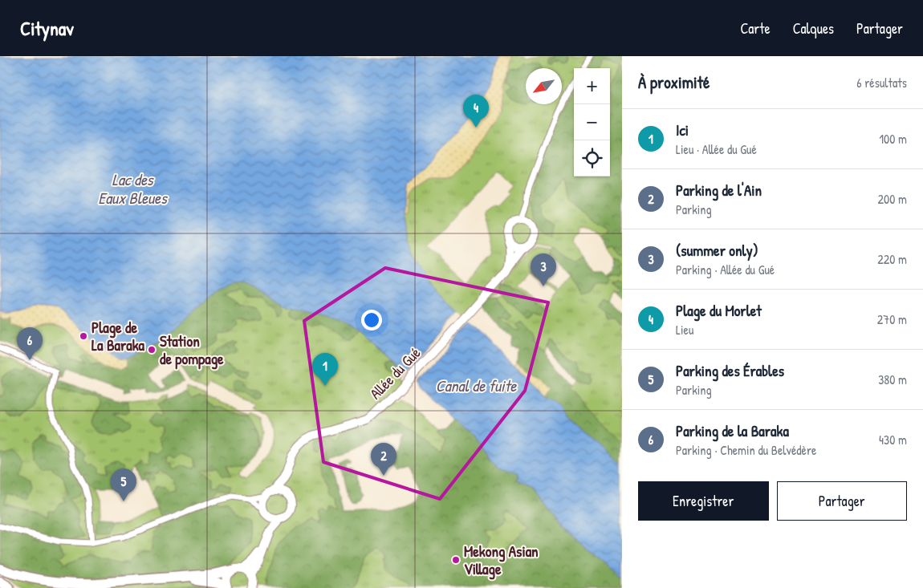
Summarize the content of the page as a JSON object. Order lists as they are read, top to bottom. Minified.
{"streets":{"street":["Allée du Gué"]},"water":["Lac des Eaux Bleues","Canal de fuite"],"places":["Plage de La Baraka","Station de pompage","Mekong Asian Village"],"north":"bottom left","page":{"header":"Citynav","nav":["Carte","Calques","Partager"],"heading":["À proximité","6 résultats"],"map_buttons":["+","−"],"pins":["4","3","6","1","2","5"],"list":[{"mark":"1","name":"Ici","note":"Lieu · Allée du Gué","value":"100 m"},{"mark":"2","name":"Parking de l'Ain","note":"Parking","value":"200 m"},{"mark":"3","name":"(summer only)","note":"Parking · Allée du Gué","value":"220 m"},{"mark":"4","name":"Plage du Morlet","note":"Lieu","value":"270 m"},{"mark":"5","name":"Parking des Érables","note":"Parking","value":"380 m"},{"mark":"6","name":"Parking de la Baraka","note":"Parking · Chemin du Belvédère","value":"430 m"}],"buttons":["Enregistrer","Partager"]}}
